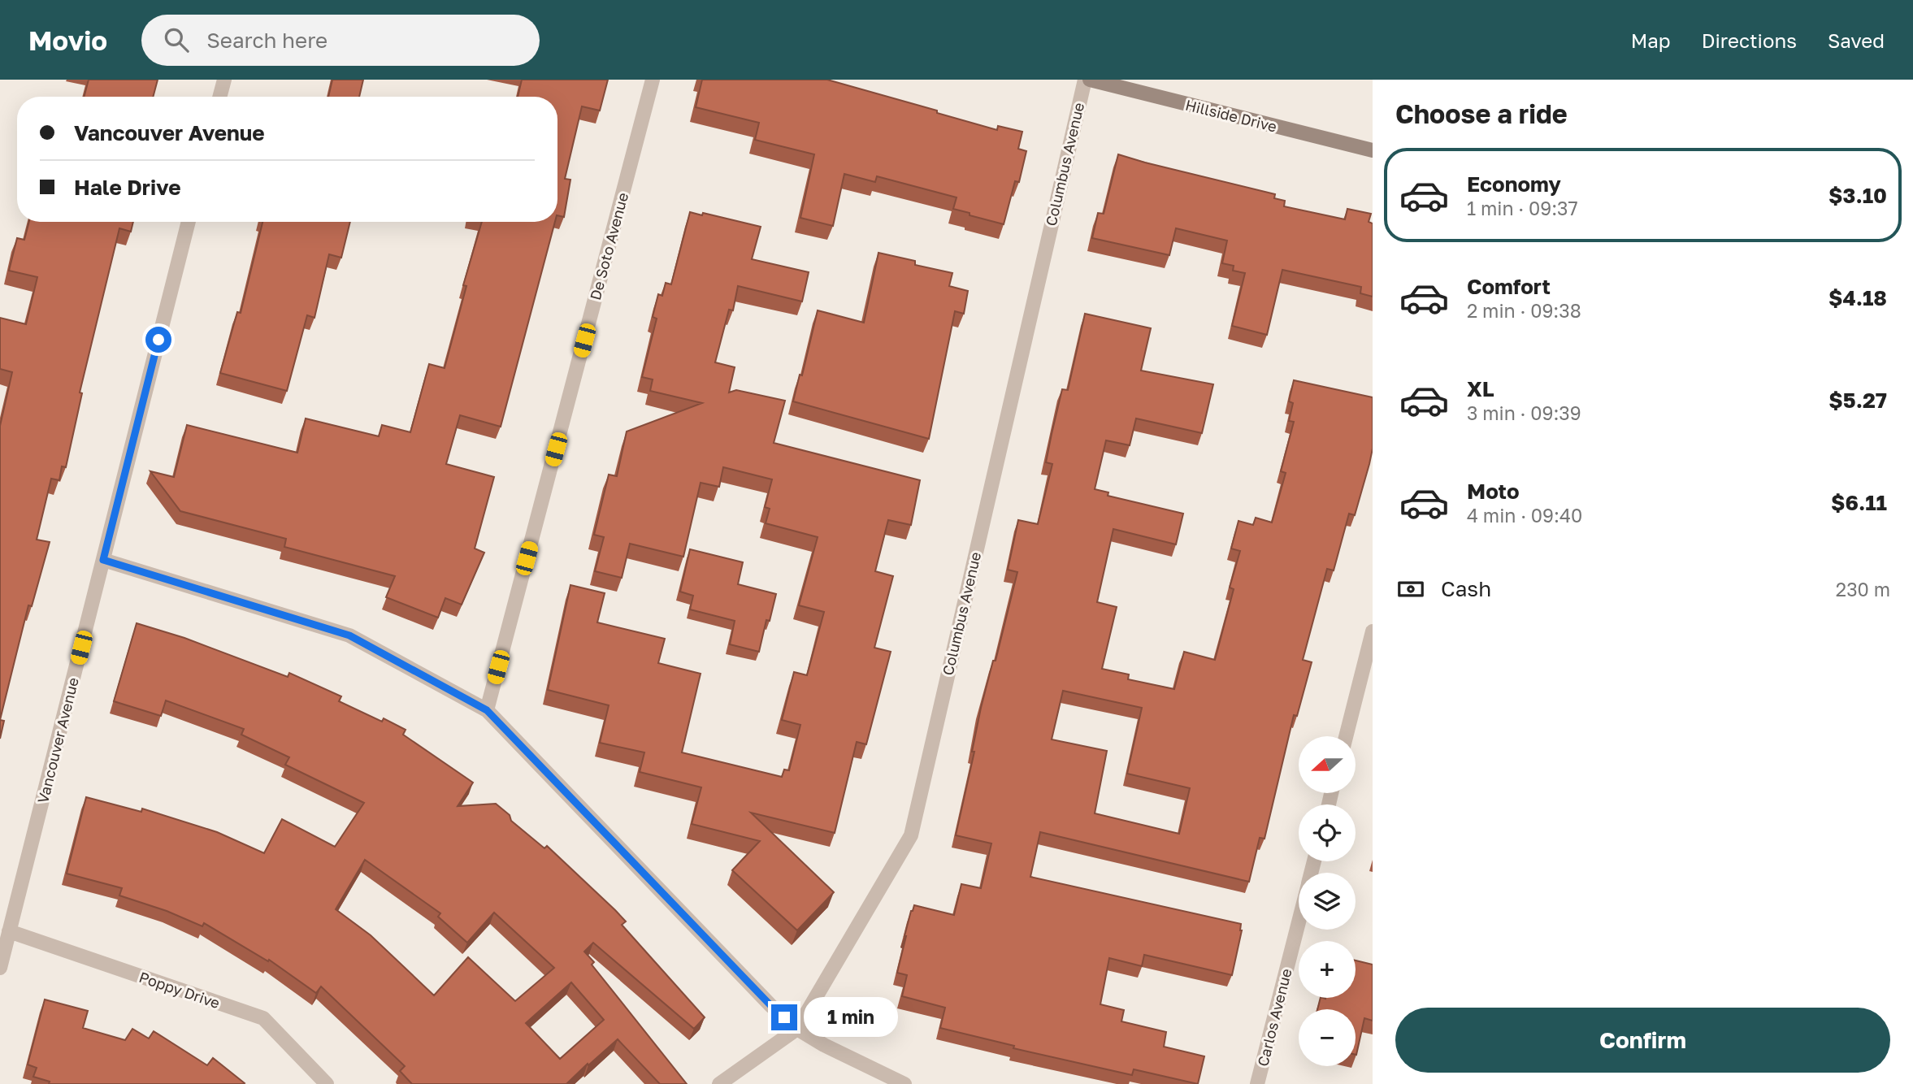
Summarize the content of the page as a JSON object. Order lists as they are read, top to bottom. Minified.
{"streets":{"main road":["Hillside Drive"],"street":["Columbus Avenue","De Soto Avenue","Vancouver Avenue","Poppy Drive","Carlos Avenue"]},"crossings":[["Vancouver Avenue","Poppy Drive"]],"north":"left","page":{"header":"Movio","search":"Search here","nav":["Map","Directions","Saved"],"heading":"Choose a ride","banner":["Vancouver Avenue","Hale Drive"],"list":[{"name":"Economy","note":"1 min · 09:37","value":"$3.10"},{"name":"Comfort","note":"2 min · 09:38","value":"$4.18"},{"name":"XL","note":"3 min · 09:39","value":"$5.27"},{"name":"Moto","note":"4 min · 09:40","value":"$6.11"}],"pay":["Cash","230 m"],"map_buttons":["+","−"],"buttons":"Confirm","bubble":"1 min"}}
